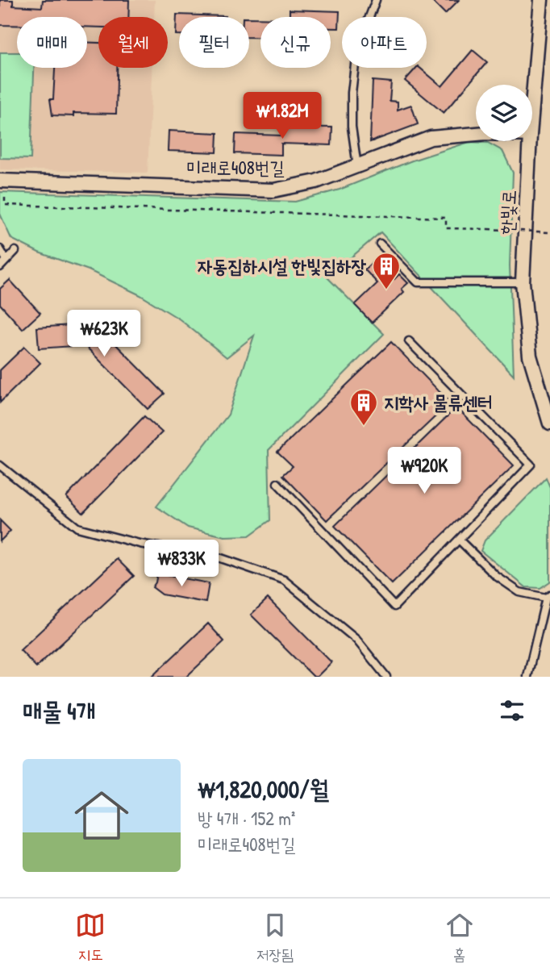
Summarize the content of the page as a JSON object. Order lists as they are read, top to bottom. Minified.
{"streets":{"street":["미래로408번길","한빛로"]},"places":{"building":["자동집하시설 한빛집하장","지학사 물류센터"]},"page":{"chip":["매매","월세","필터","신규","아파트"],"price":["₩1.82M","₩623K","₩920K","₩833K"],"heading":"매물 4개","list":[{"name":"₩1,820,000/월","note":"방 4개 · 152 m² · 미래로408번길"}],"tabs":["지도","저장됨","홈"]}}
